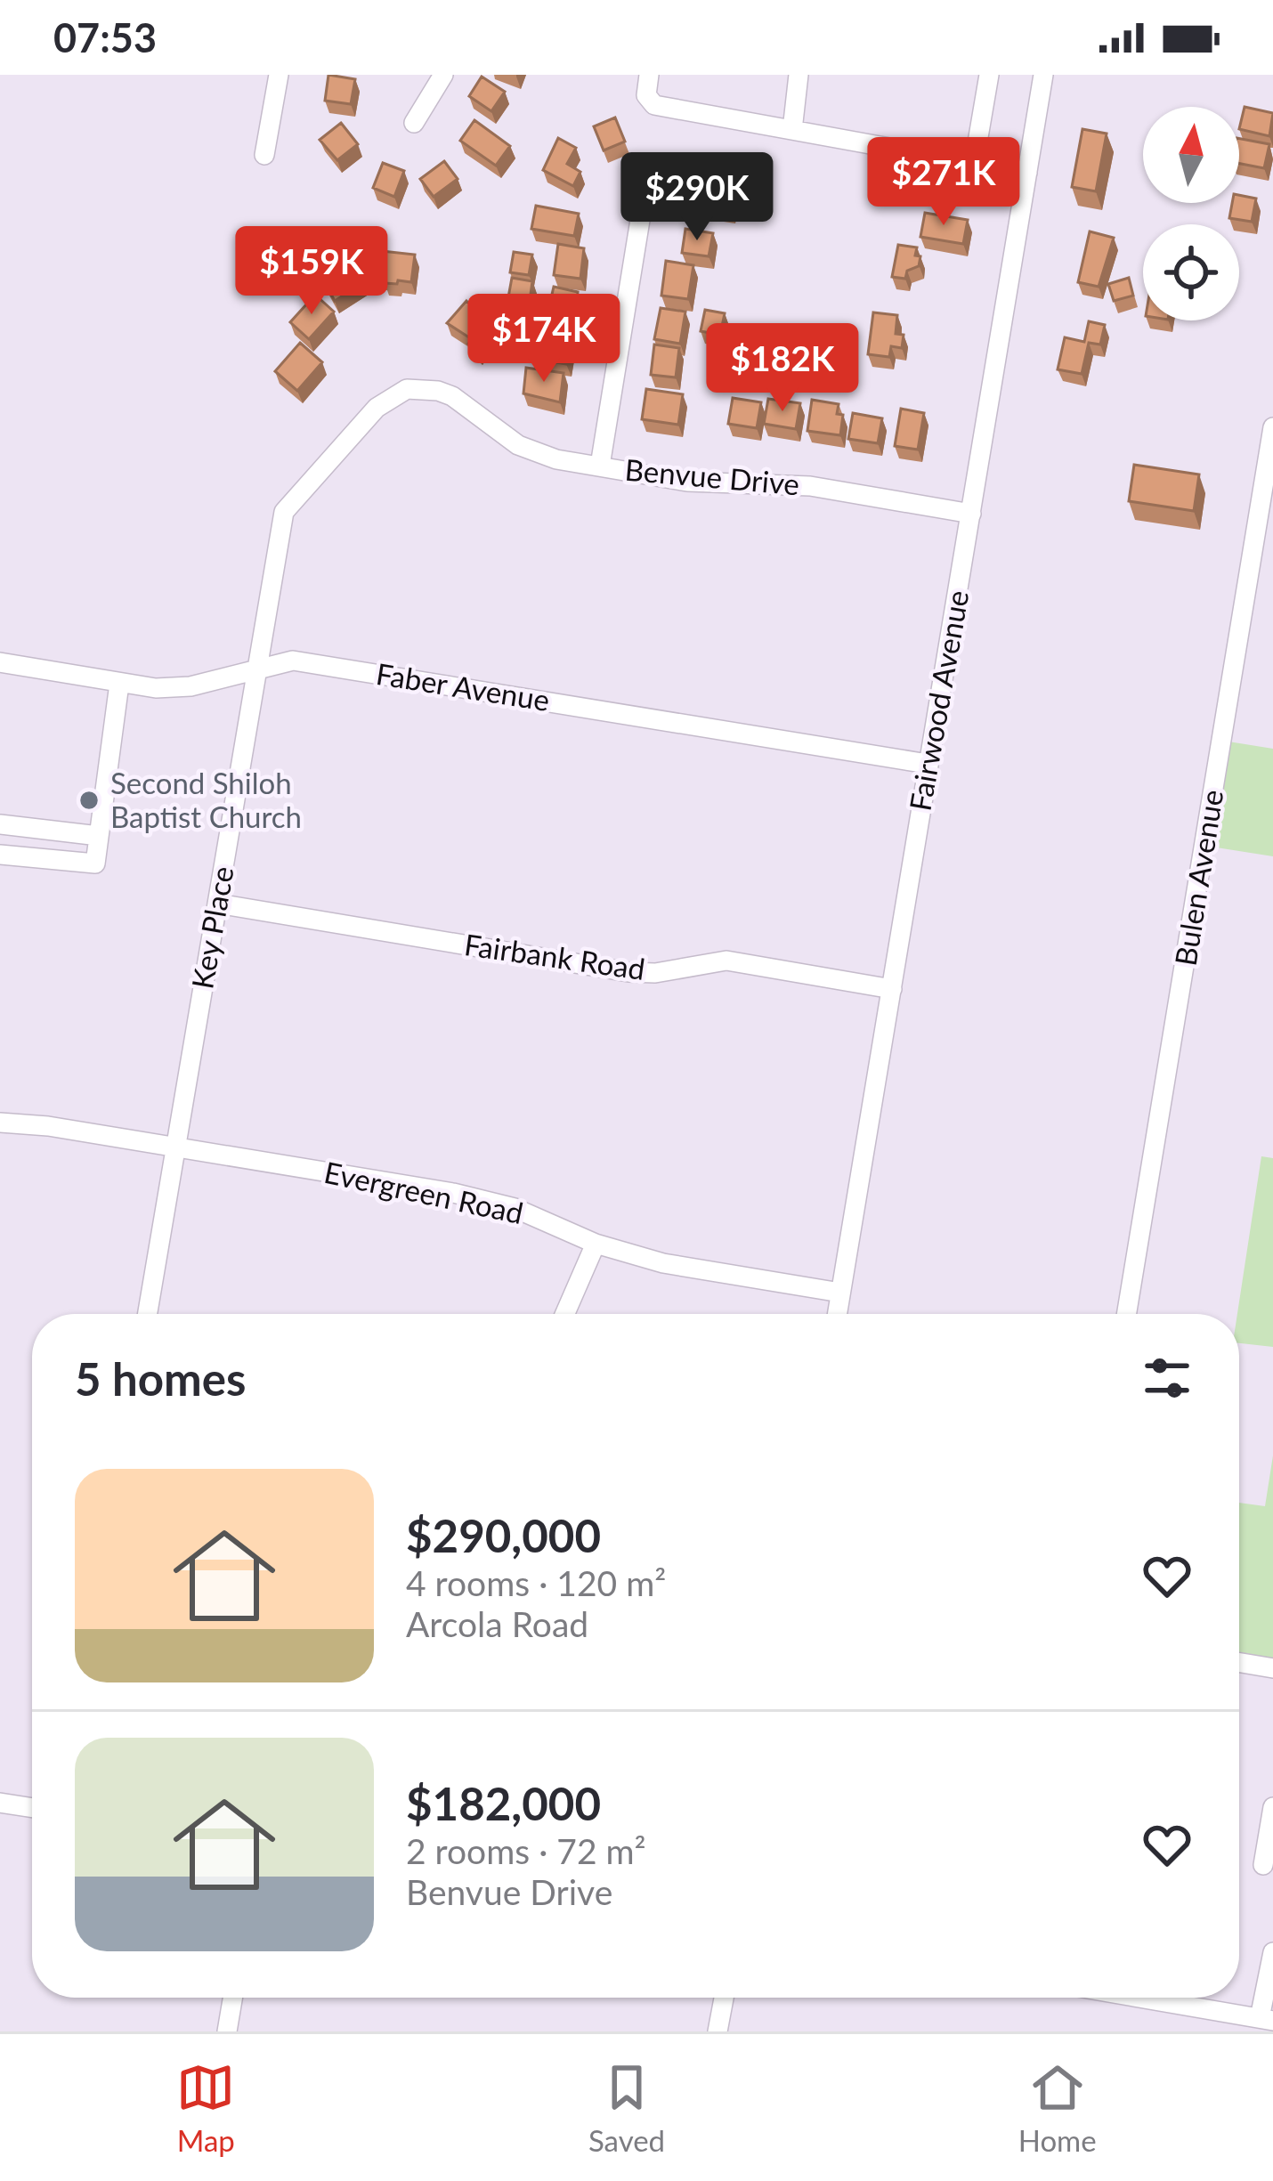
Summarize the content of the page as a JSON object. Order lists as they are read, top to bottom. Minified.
{"streets":{"street":["Benvue Drive","Faber Avenue","Fairwood Avenue","Bulen Avenue","Key Place","Fairbank Road","Evergreen Road"]},"crossings":[["Benvue Drive","Fairwood Avenue"],["Benvue Drive","Key Place"],["Faber Avenue","Fairwood Avenue"],["Faber Avenue","Key Place"],["Fairwood Avenue","Fairbank Road"],["Fairwood Avenue","Evergreen Road"],["Key Place","Fairbank Road"],["Key Place","Evergreen Road"]],"places":["Second Shiloh Baptist Church"],"north":"top","page":{"status":"07:53","price":["$271K","$290K","$159K","$174K","$182K"],"heading":"5 homes","list":[{"name":"$290,000","note":"4 rooms · 120 m² · Arcola Road"},{"name":"$182,000","note":"2 rooms · 72 m² · Benvue Drive"}],"tabs":["Map","Saved","Home"]}}
